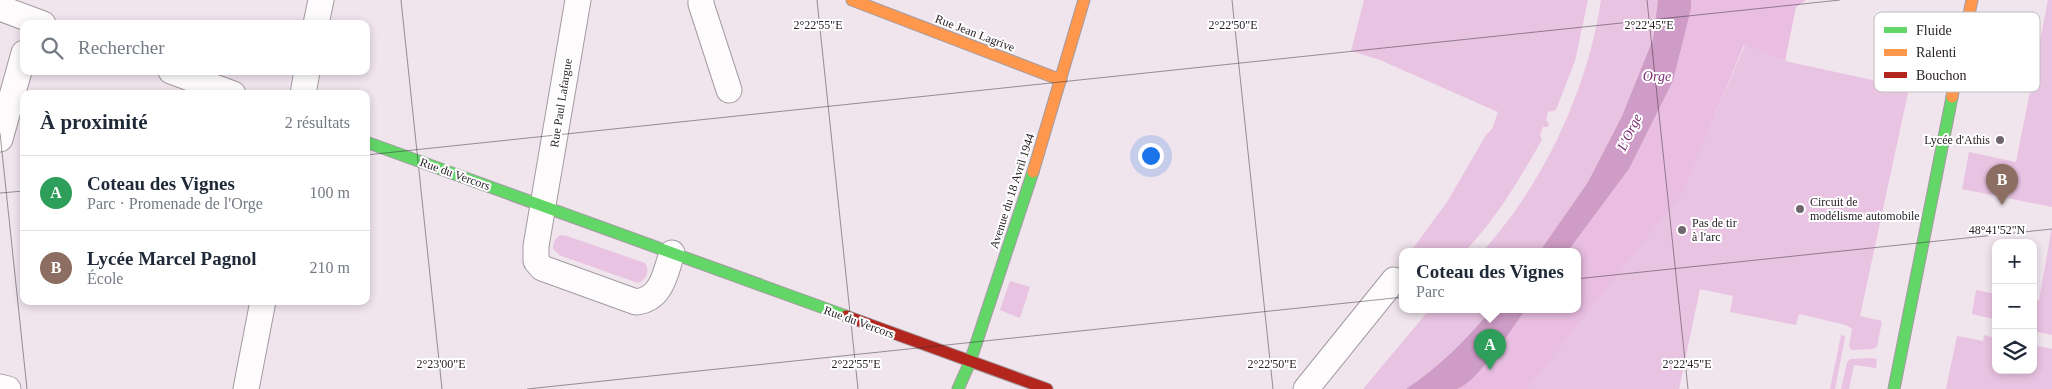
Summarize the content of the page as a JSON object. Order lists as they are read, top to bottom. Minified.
{"streets":{"street":["Rue Jean Lagrive","Rue Paul Lafargue","Rue du Vercors","Avenue du 18 Avril 1944"]},"crossings":[["Rue Jean Lagrive","Avenue du 18 Avril 1944"],["Rue Paul Lafargue","Rue du Vercors"],["Rue du Vercors","Avenue du 18 Avril 1944"]],"water":["Orge","L'Orge"],"places":["Lycée d'Athis","Circuit de modélisme automobile","Pas de tir à l'arc"],"legend":["Fluide","Ralenti","Bouchon"],"page":{"search":"Rechercher","heading":["À proximité","2 résultats"],"list":[{"mark":"A","name":"Coteau des Vignes","note":"Parc · Promenade de l'Orge","value":"100 m"},{"mark":"B","name":"Lycée Marcel Pagnol","note":"École","value":"210 m"}],"pins":["B","A"],"map_buttons":["+","−"],"popup":["Coteau des Vignes","Parc"]},"coordinates":["2°22'55\"E","2°22'50\"E","2°22'45\"E","48°41'52\"N","2°23'00\"E"]}
